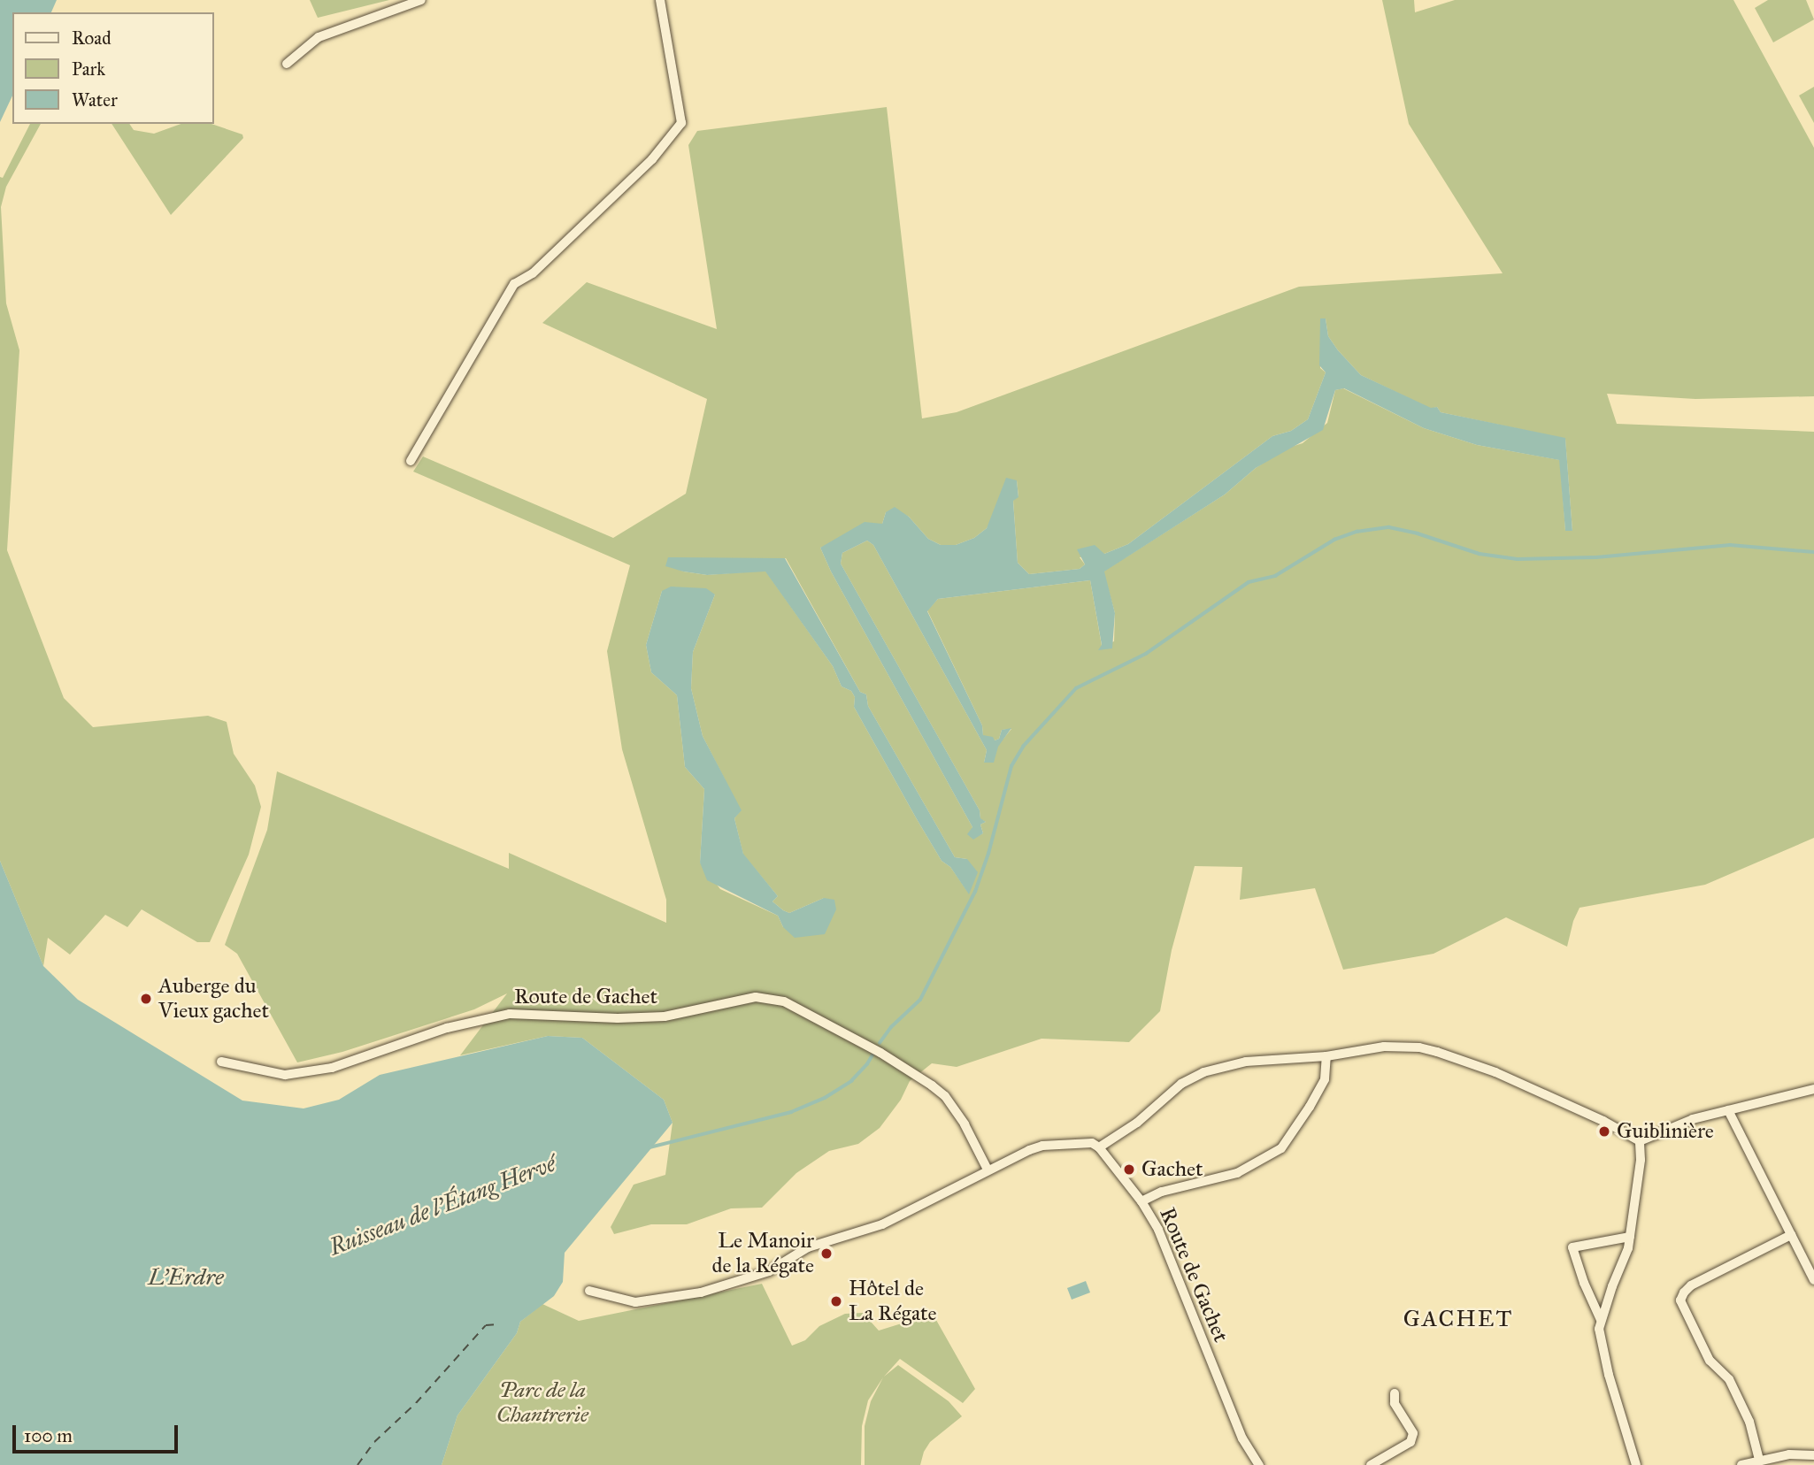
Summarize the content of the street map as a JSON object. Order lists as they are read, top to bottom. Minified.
{"streets":{"street":["Route de Gachet"]},"districts":["GACHET"],"water":["Ruisseau de l'Étang Hervé","L'Erdre"],"parks":["Parc de la Chantrerie"],"places":["Auberge du Vieux gachet","Guiblinière","Gachet","Le Manoir de la Régate","Hôtel de La Régate"],"legend":["Road","Park","Water"],"scale_bar":"100 m"}
